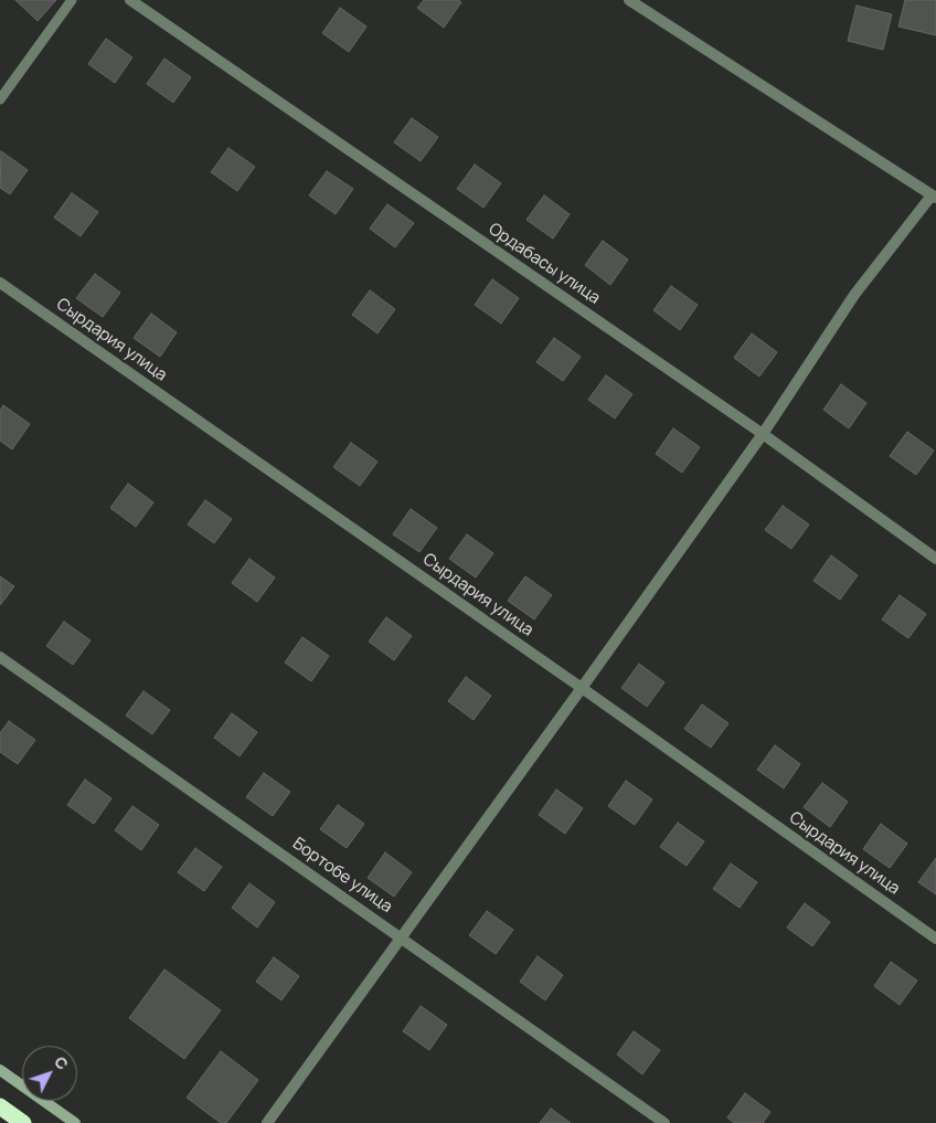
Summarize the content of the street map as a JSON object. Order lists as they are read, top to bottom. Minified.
{"streets":{"street":["Ордабасы улица","Сырдария улица","Бортобе улица"]},"north":"top right"}
